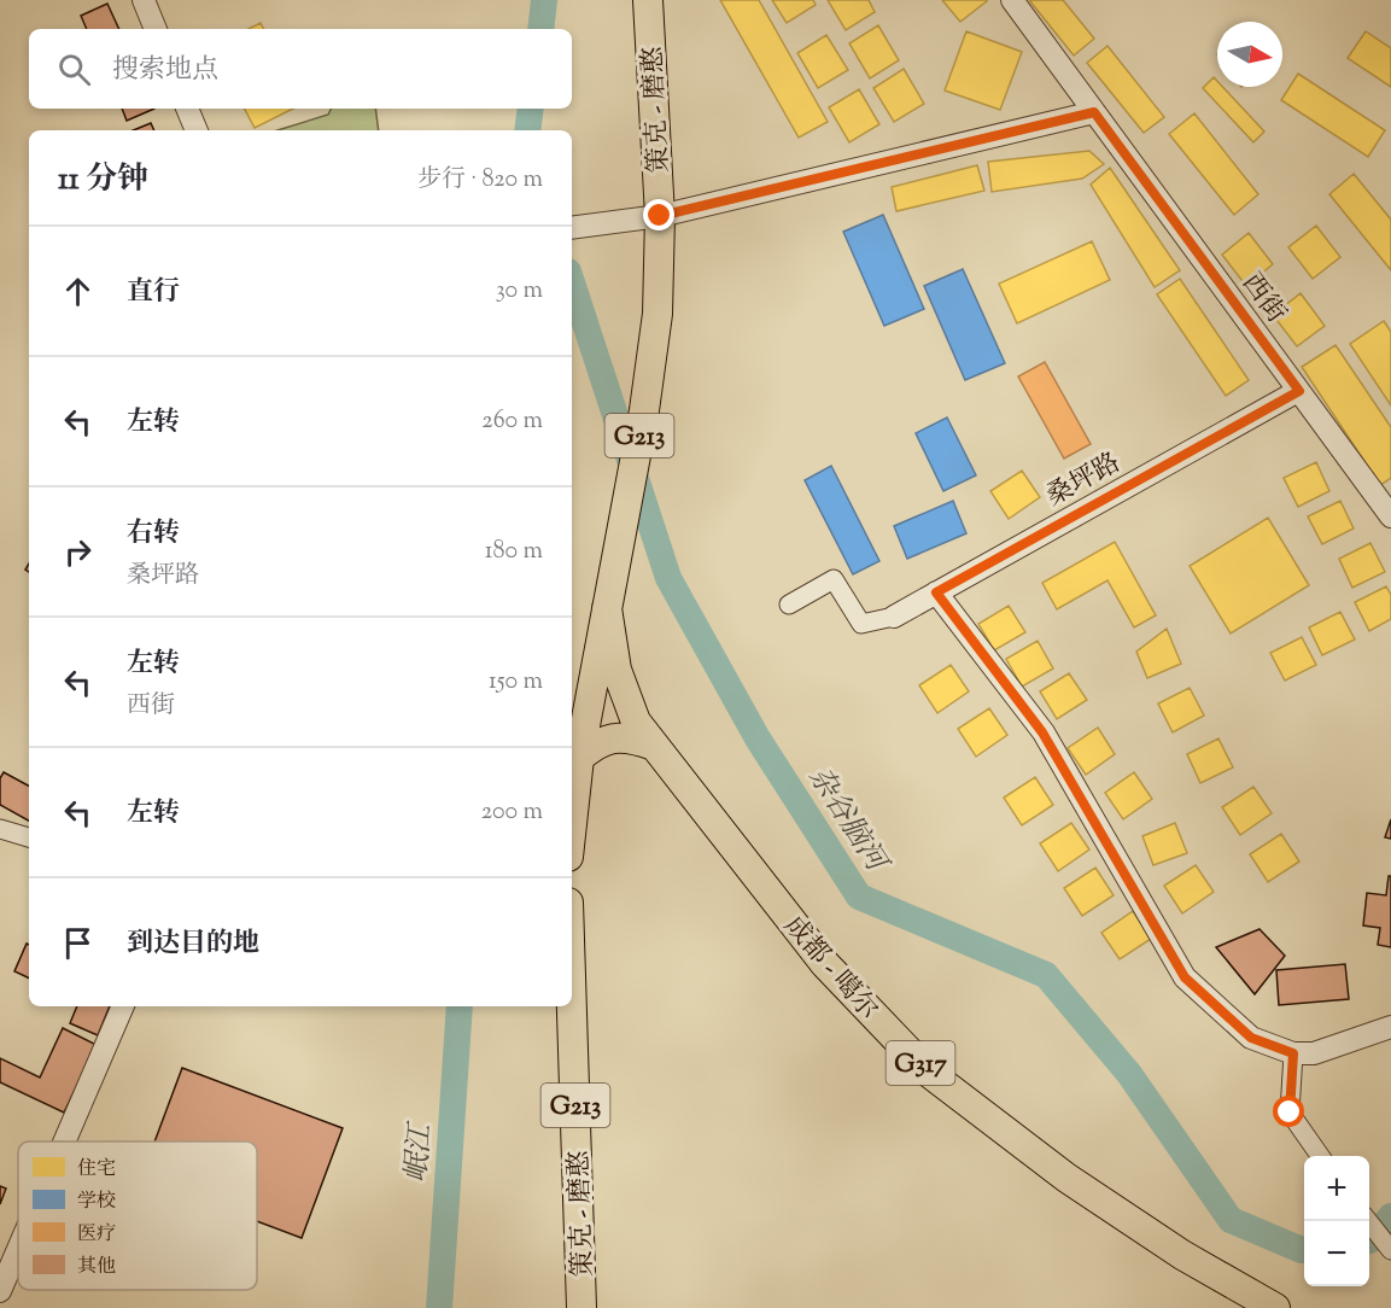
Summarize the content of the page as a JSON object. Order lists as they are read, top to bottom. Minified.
{"streets":{"highway":["策克 - 磨憨","G213","成都 - 噶尔","G317"],"street":["西街","桑坪路"]},"crossings":[["策克 - 磨憨","G213"],["策克 - 磨憨","成都 - 噶尔"],["西街","桑坪路"],["G213","成都 - 噶尔"]],"water":["杂谷脑河","岷江"],"legend":["住宅","学校","医疗","其他"],"north":"right","page":{"search":"搜索地点","heading":["11 分钟","步行 · 820 m"],"list":[["直行","30 m"],["左转","260 m"],["右转","桑坪路","180 m"],["左转","西街","150 m"],["左转","200 m"],"到达目的地"],"map_buttons":["+","−"]}}
